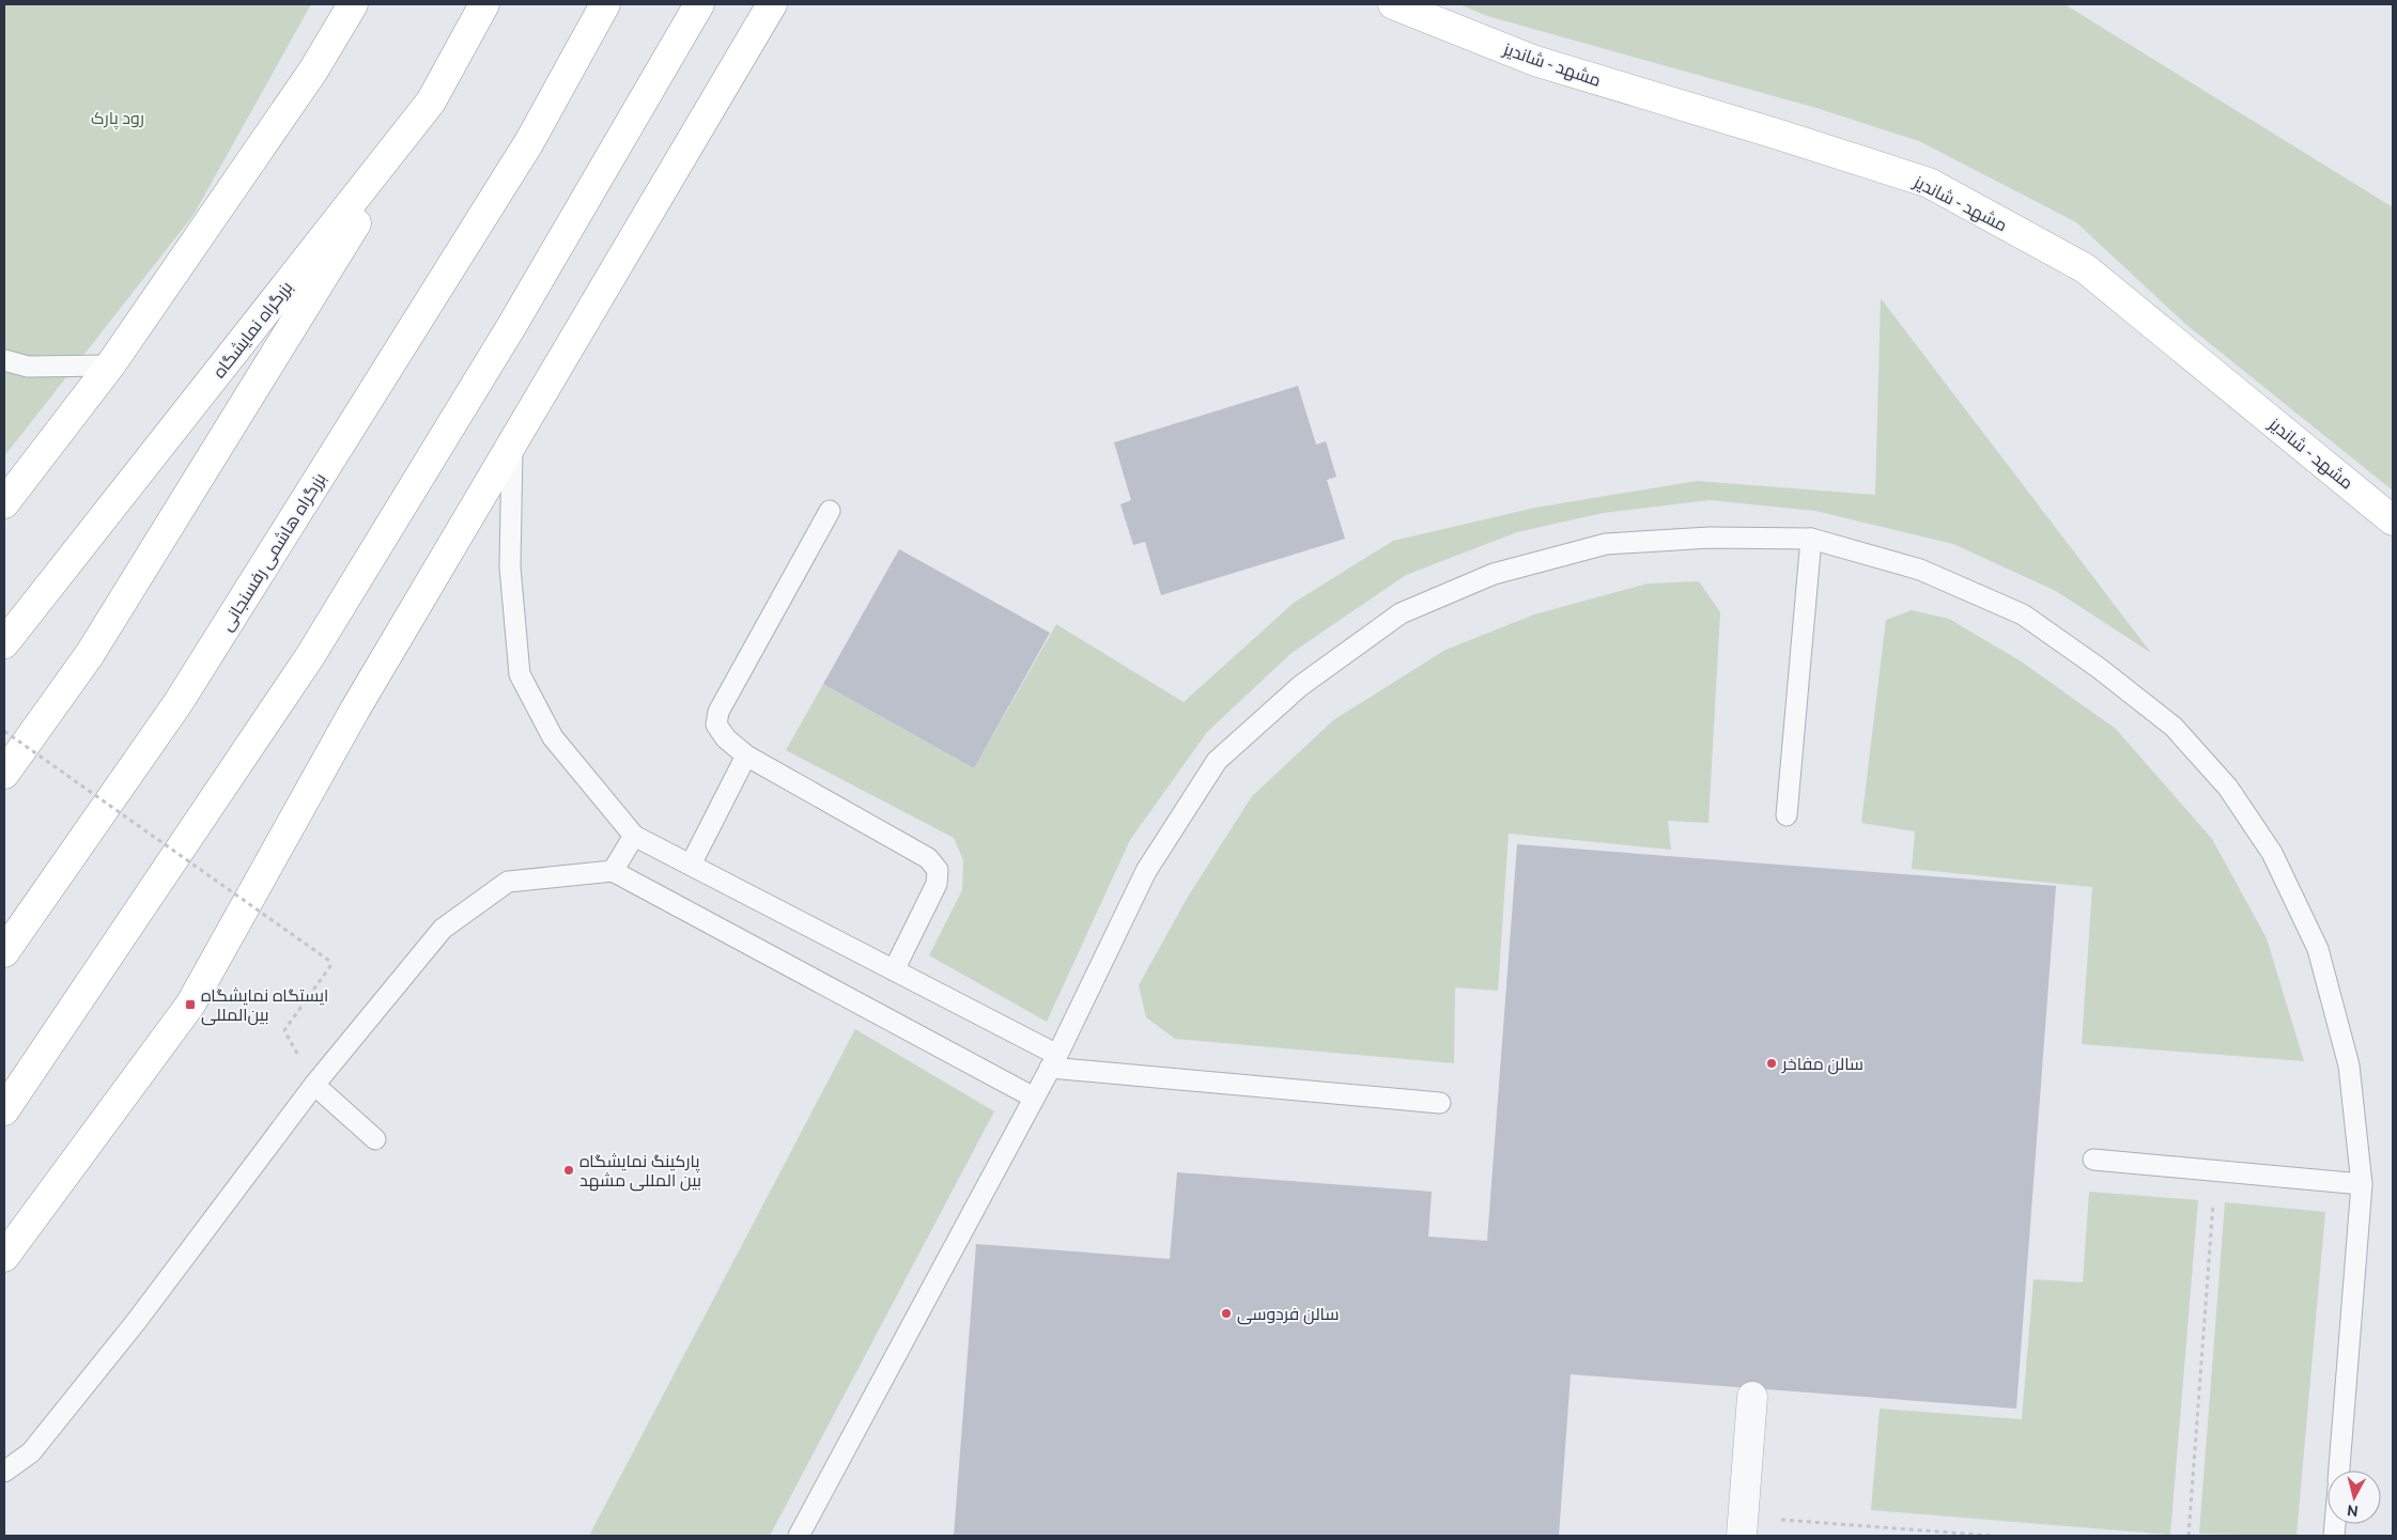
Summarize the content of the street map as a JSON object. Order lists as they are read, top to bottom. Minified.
{"streets":{"main road":["مشهد - شاندیز","بزرگراه نمایشگاه","بزرگراه هاشمی رفسنجانی"]},"parks":["رود پارک"],"places":{"transit":["ایستگاه نمایشگاه بین‌المللی"],"other":["سالن مفاخر","پارکینگ نمایشگاه بین المللی مشهد","سالن فردوسی"]},"north":"bottom"}
